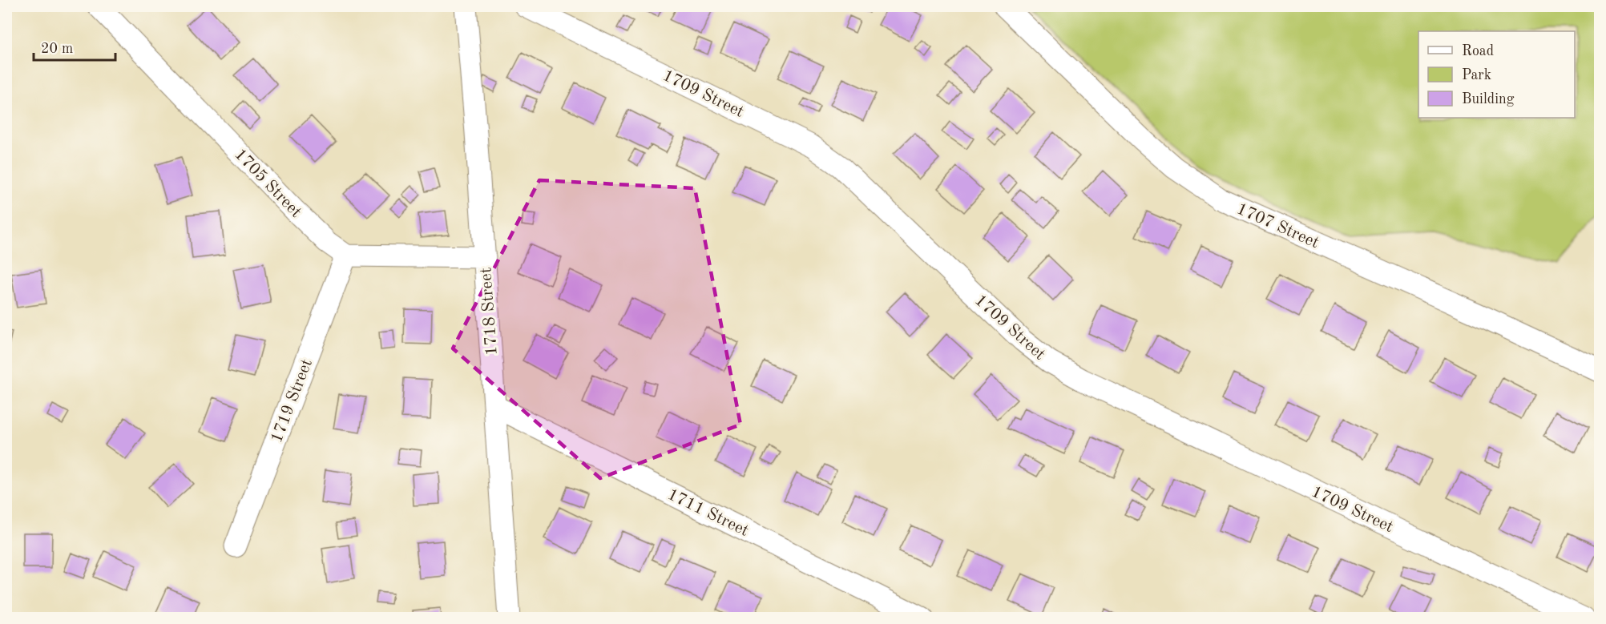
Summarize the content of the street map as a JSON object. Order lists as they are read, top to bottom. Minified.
{"streets":{"street":["1709 Street","1705 Street","1707 Street","1718 Street","1719 Street","1711 Street"]},"crossings":[["1705 Street","1719 Street"],["1718 Street","1711 Street"]],"legend":["Road","Park","Building"],"scale_bar":"20 m"}
